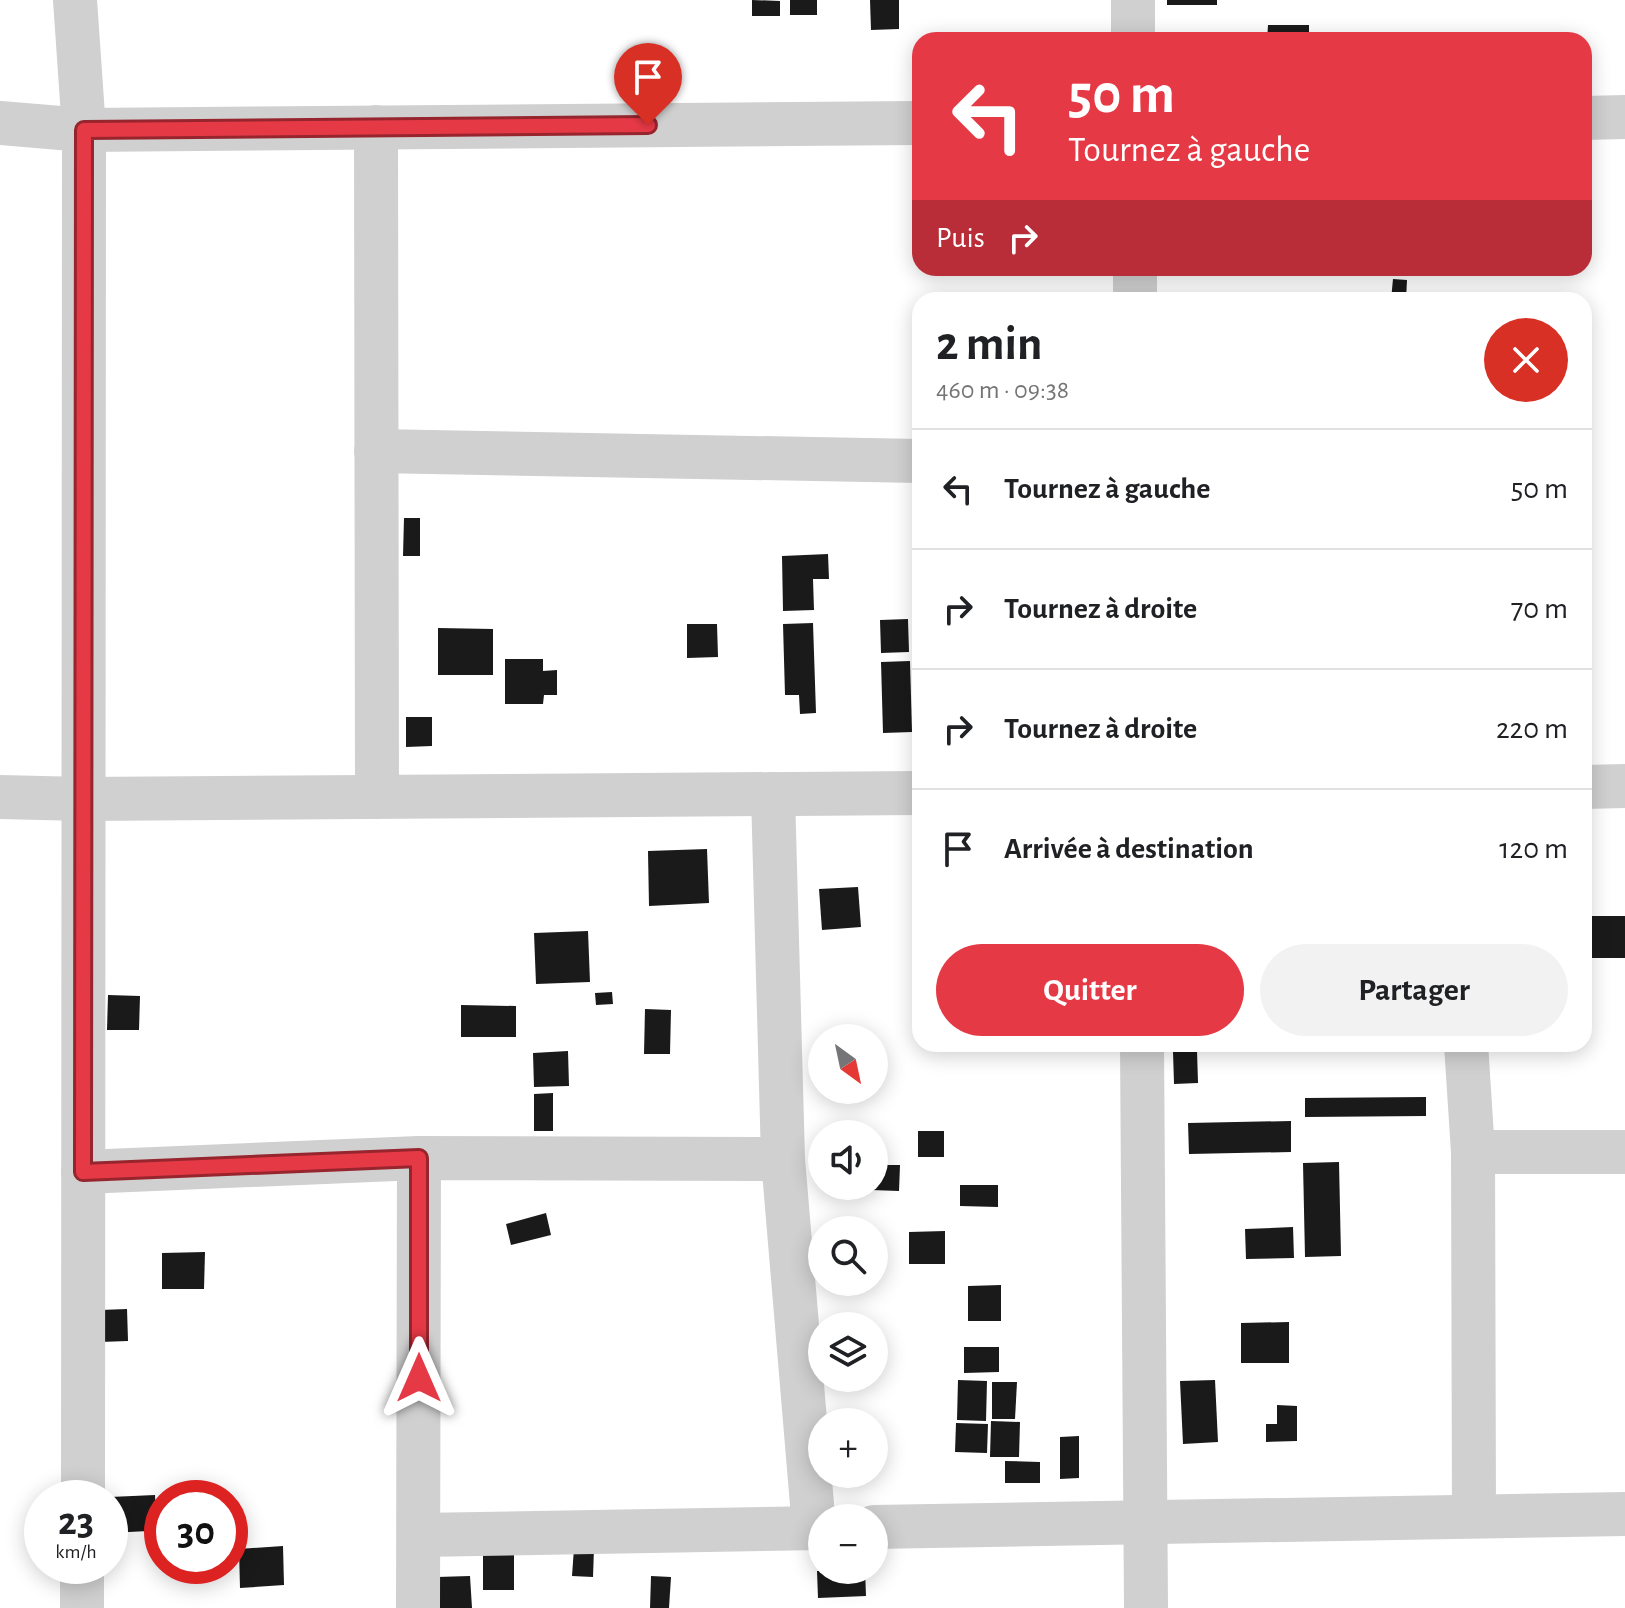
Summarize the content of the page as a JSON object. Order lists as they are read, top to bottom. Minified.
{"north":"bottom right","page":{"turn":["50 m","Tournez à gauche"],"then":"Puis","heading":["2 min","460 m · 09:38"],"list":[{"name":"Tournez à gauche","value":"50 m"},{"name":"Tournez à droite","value":"70 m"},{"name":"Tournez à droite","value":"220 m"},{"name":"Arrivée à destination","value":"120 m"}],"buttons":["Quitter","Partager"],"map_buttons":["+","−"],"speed":"23 km/h","limit":"30"}}
